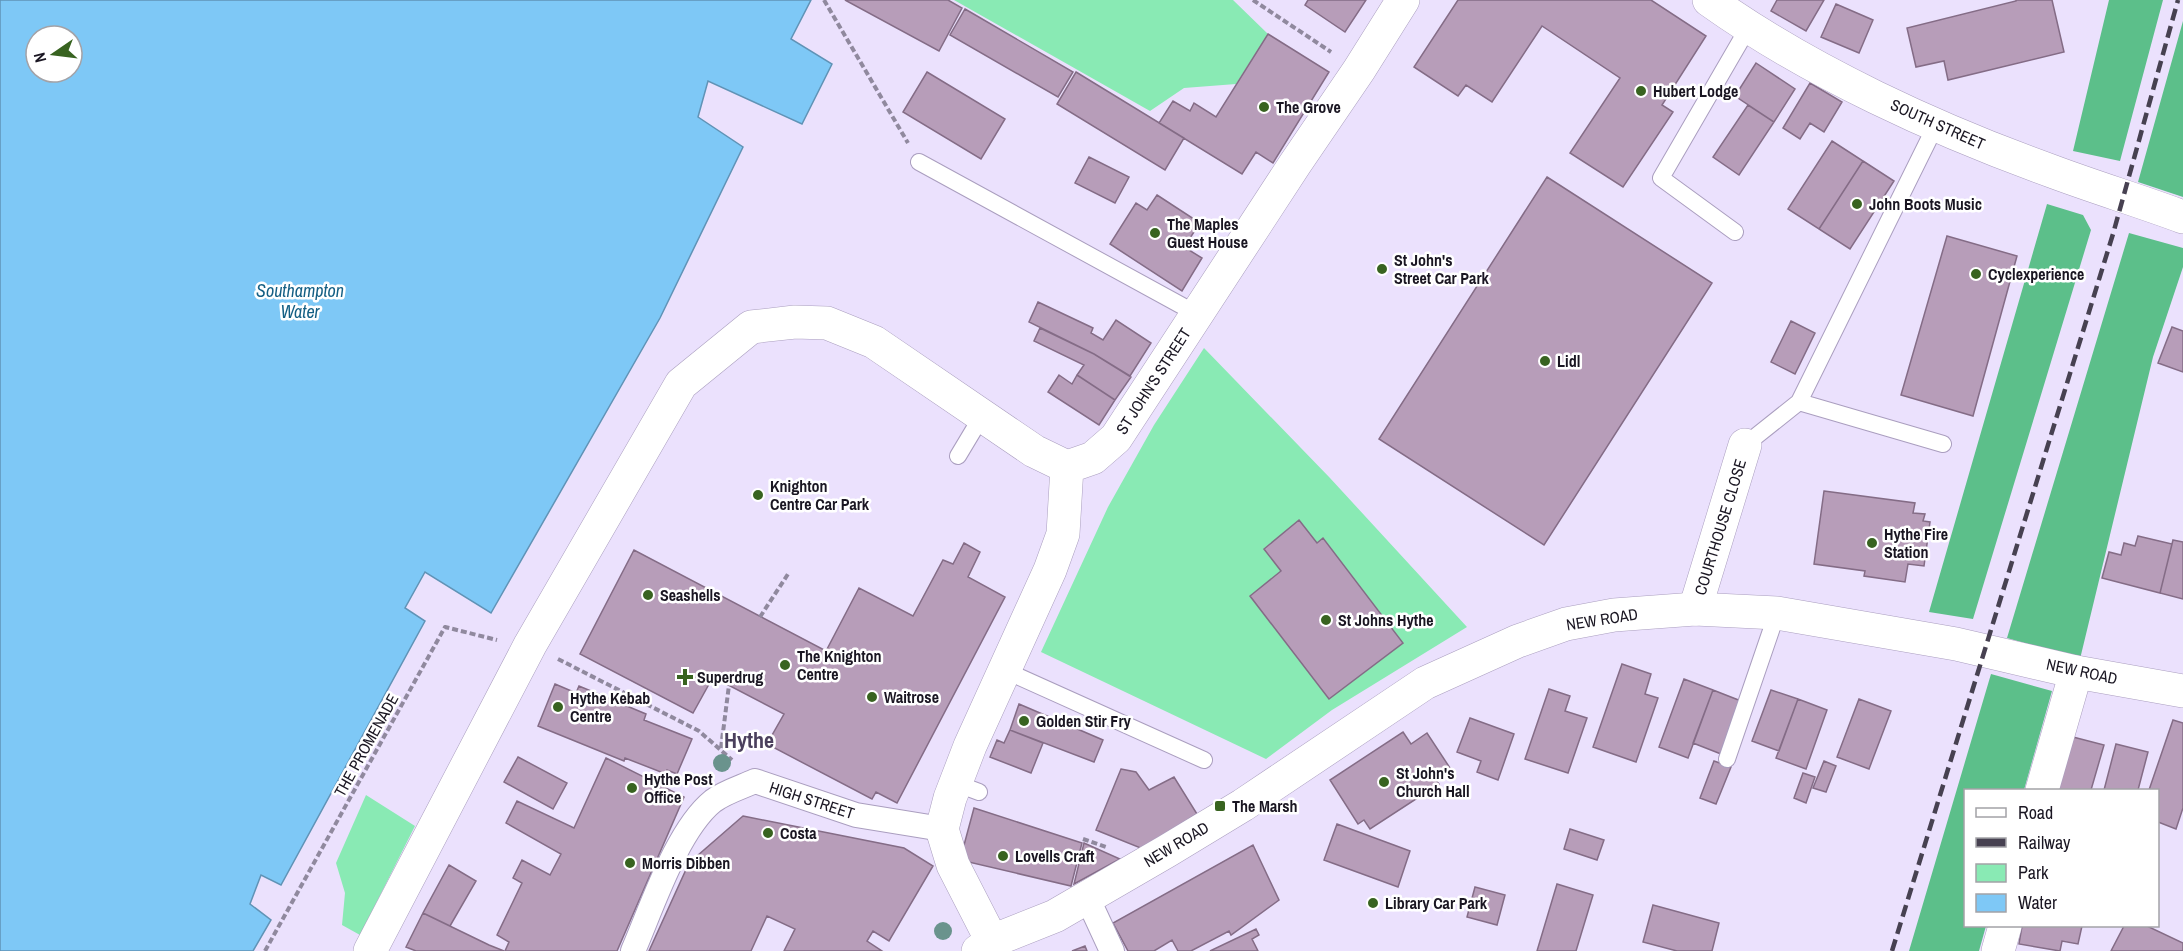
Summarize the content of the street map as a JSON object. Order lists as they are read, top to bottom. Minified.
{"streets":{"street":["SOUTH STREET","ST JOHN'S STREET","COURTHOUSE CLOSE","NEW ROAD","HIGH STREET"],"path":["THE PROMENADE"]},"crossings":[["COURTHOUSE CLOSE","NEW ROAD"]],"districts":["Hythe"],"water":["Southampton Water"],"places":{"other":["Hubert Lodge","The Grove","John Boots Music","The Maples Guest House","St John's Street Car Park","Cyclexperience","Lidl","Knighton Centre Car Park","Hythe Fire Station","Seashells","St Johns Hythe","The Knighton Centre","Waitrose","Hythe Kebab Centre","Golden Stir Fry","St John's Church Hall","Hythe Post Office","Costa","Lovells Craft","Morris Dibben","Library Car Park"],"health":["Superdrug"],"transit":["The Marsh"]},"legend":["Road","Railway","Park","Water"],"north":"left"}
